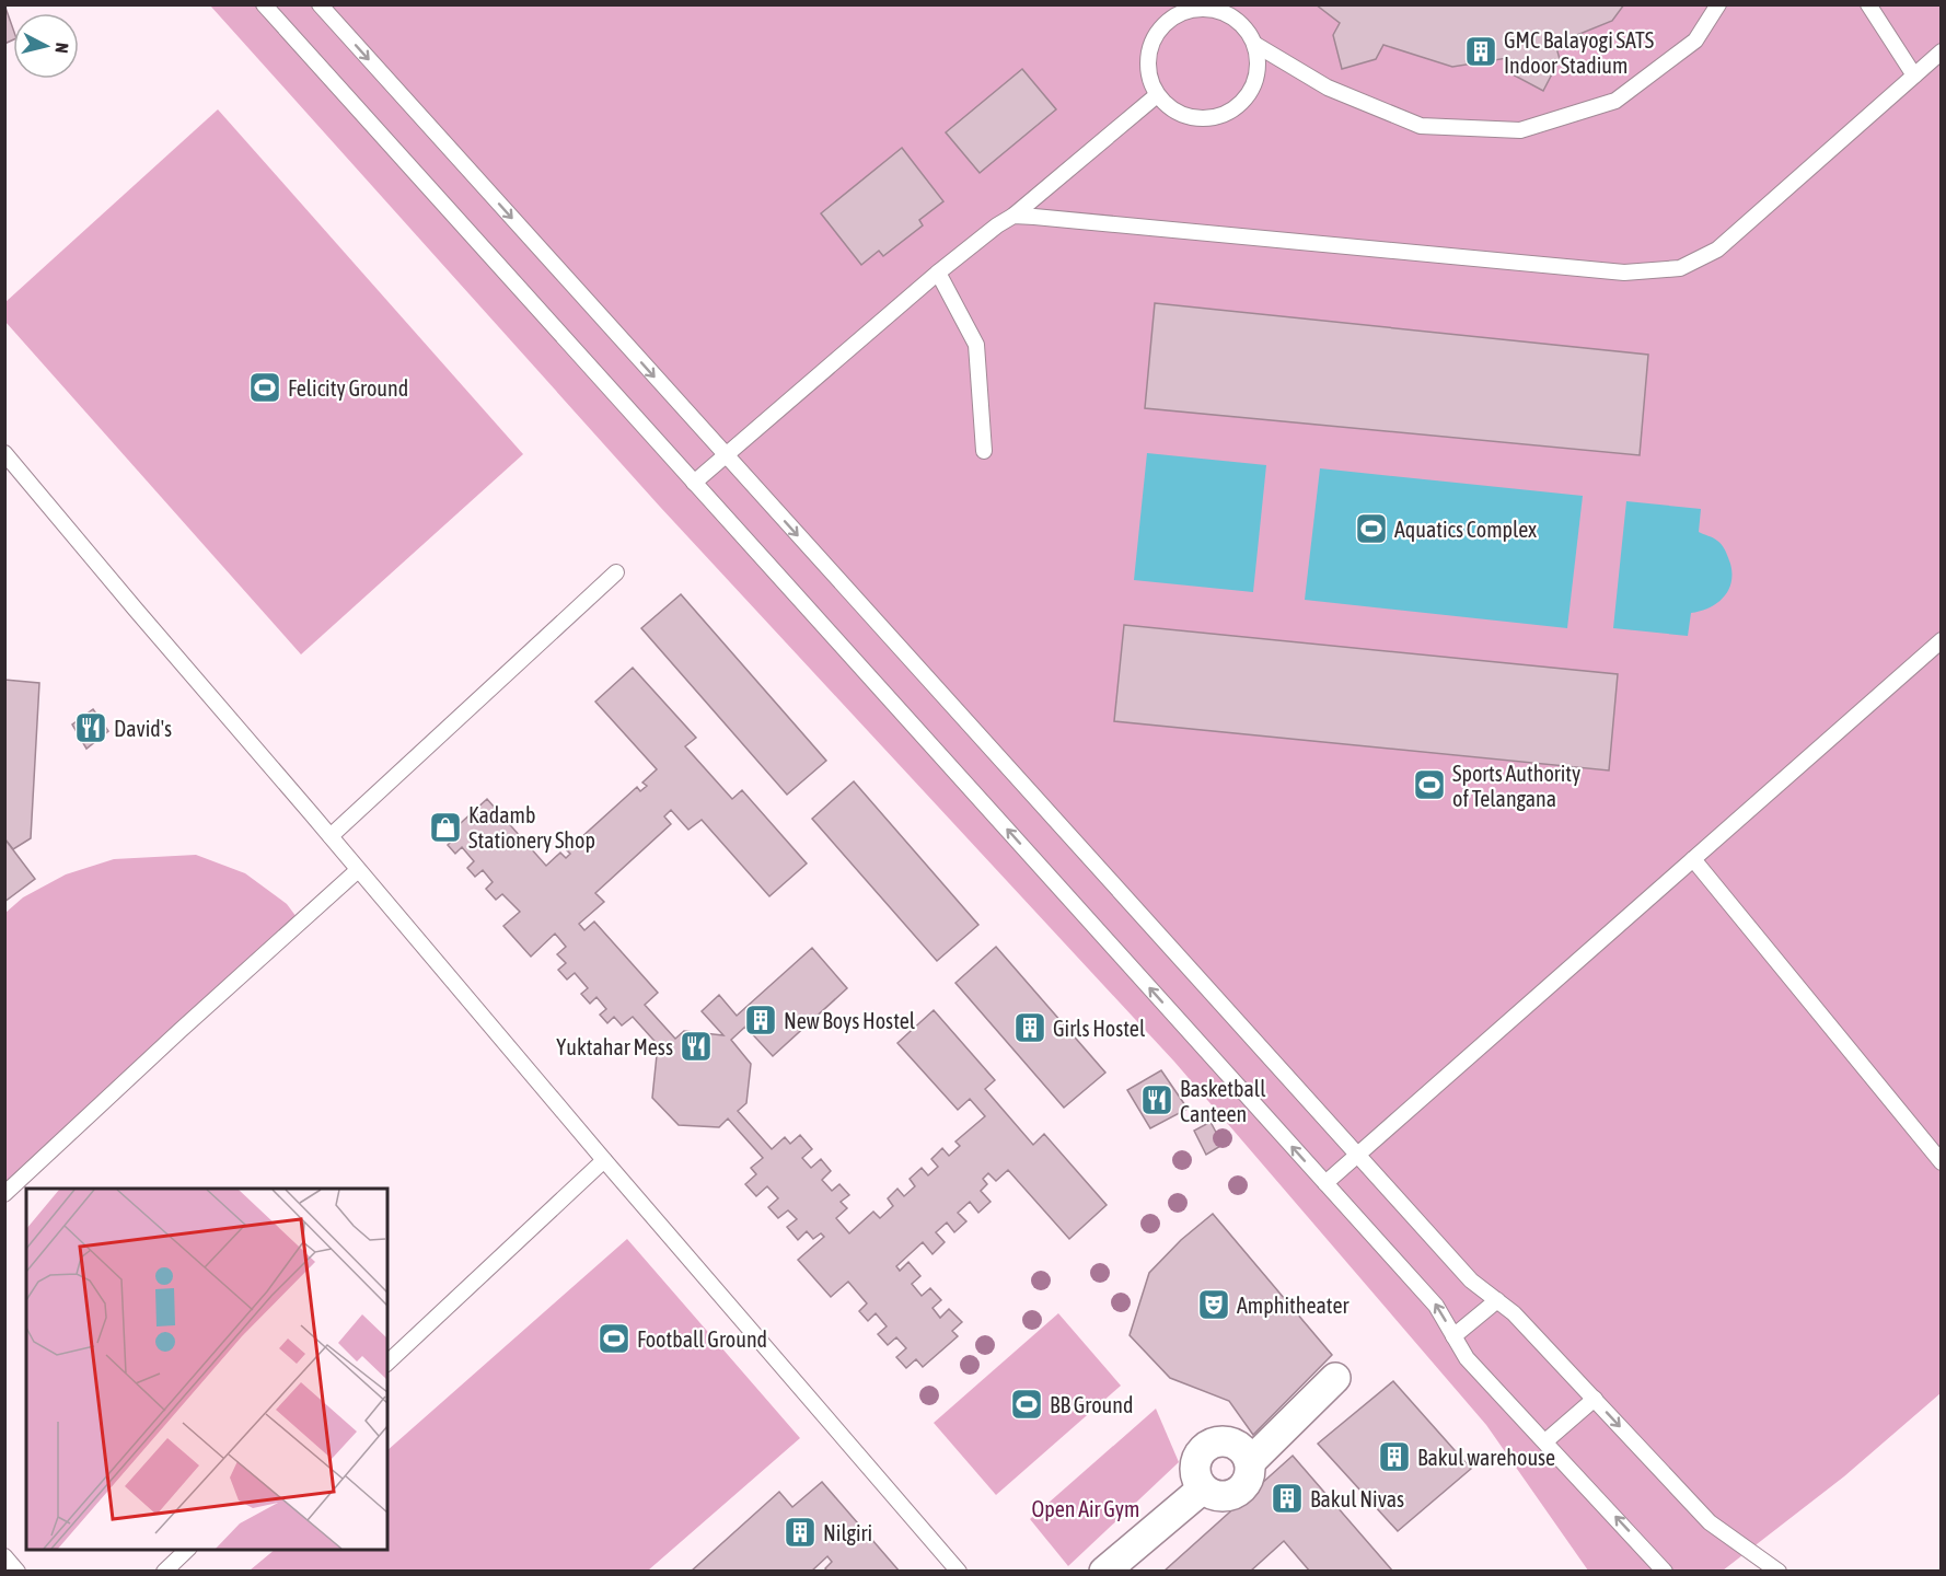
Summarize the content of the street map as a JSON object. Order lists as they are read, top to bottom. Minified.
{"parks":["Open Air Gym"],"places":{"building":["GMC Balayogi SATS Indoor Stadium","New Boys Hostel","Girls Hostel","Bakul warehouse","Bakul Nivas","Nilgiri"],"sports":["Felicity Ground","Aquatics Complex","Sports Authority of Telangana","Football Ground","BB Ground"],"restaurant":["David's","Yuktahar Mess","Basketball Canteen"],"shop":["Kadamb Stationery Shop"],"theatre":["Amphitheater"]},"north":"right"}
